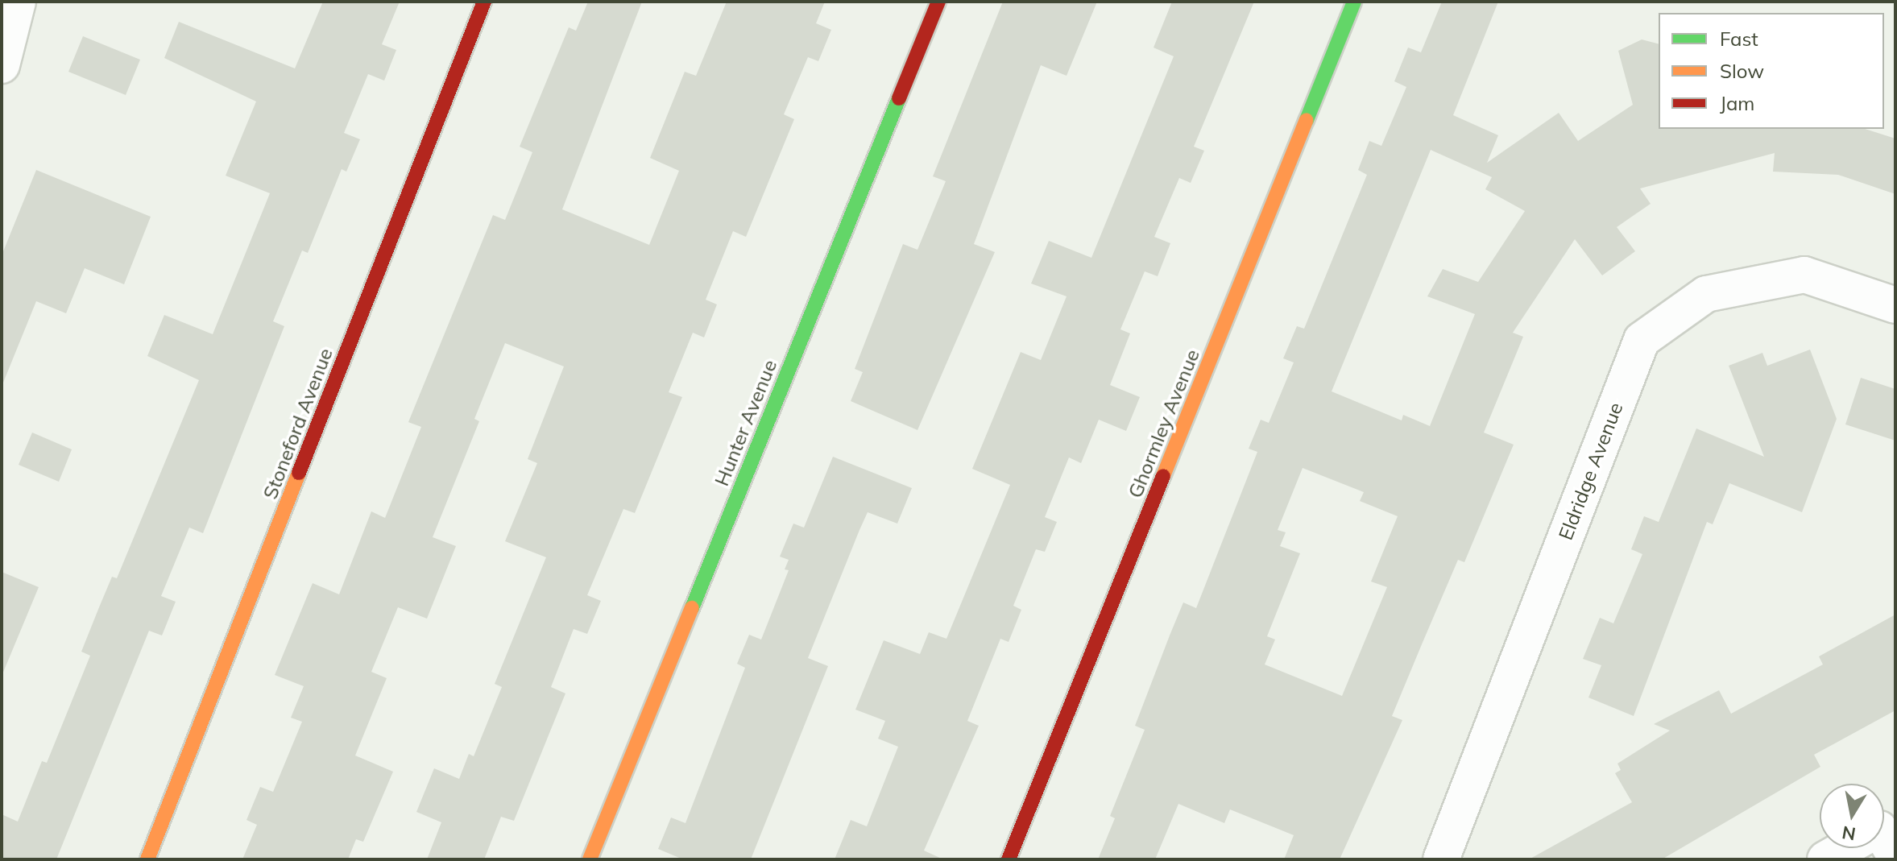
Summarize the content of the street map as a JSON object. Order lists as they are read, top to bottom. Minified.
{"streets":{"street":["Hunter Avenue","Stoneford Avenue","Ghormley Avenue","Eldridge Avenue"]},"legend":["Fast","Slow","Jam"],"north":"bottom"}
